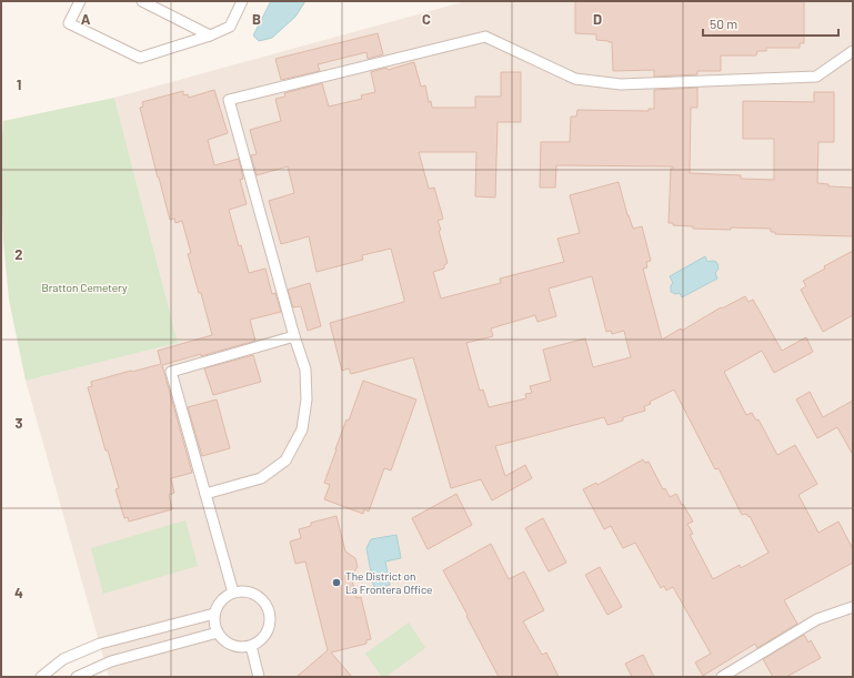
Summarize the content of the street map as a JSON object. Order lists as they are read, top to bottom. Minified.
{"parks":["Bratton Cemetery"],"places":["The District on La Frontera Office"],"scale_bar":"50 m","grid":{"columns":["A","B","C","D"],"rows":["1","2","3","4"]}}
